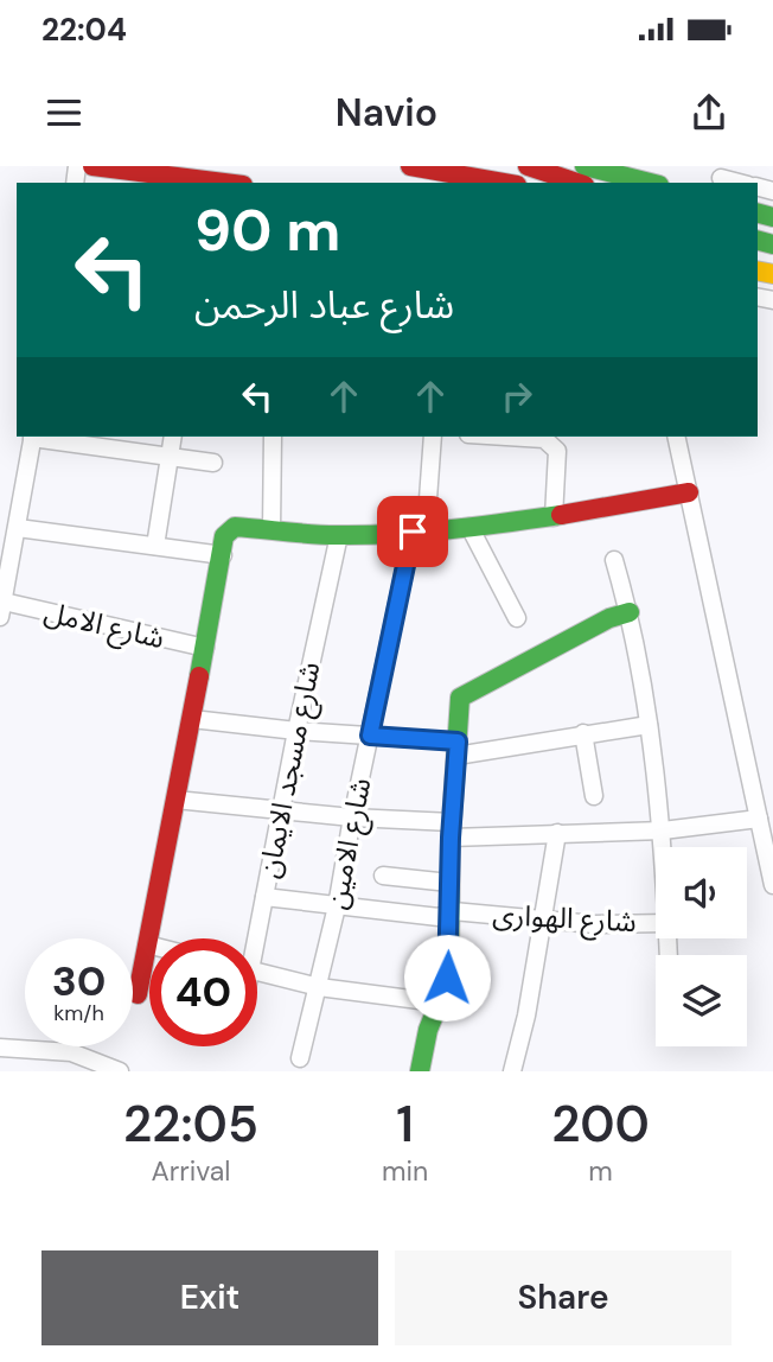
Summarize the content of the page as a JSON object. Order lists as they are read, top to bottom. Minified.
{"streets":{"street":["شارع الامل","شارع مسجد الايمان","شارع الامين","شارع الهوارى"]},"crossings":[["شارع مسجد الايمان","شارع الهوارى"],["شارع الامين","شارع الهوارى"]],"page":{"status":"22:04","header":"Navio","turn":["90 m","شارع عباد الرحمن"],"speed":"30 km/h","limit":"40","eta":["22:05","Arrival","1","min","200","m"],"buttons":["Exit","Share"]}}
